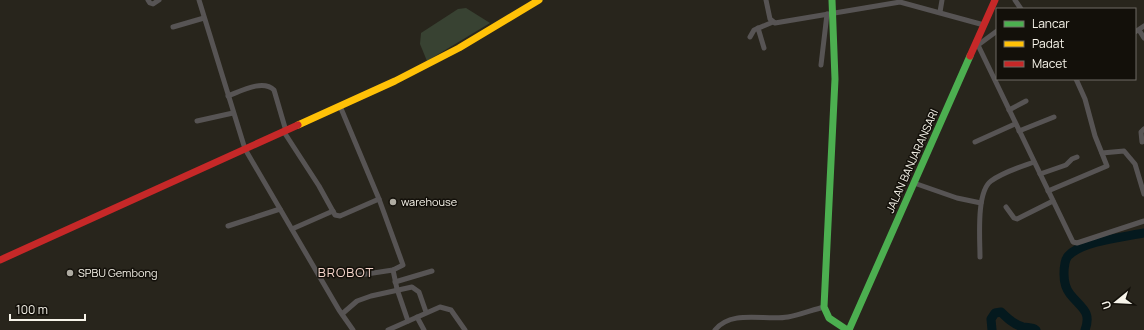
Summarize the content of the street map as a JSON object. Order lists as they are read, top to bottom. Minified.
{"streets":{"street":["JALAN BANJARANSARI"]},"districts":["BROBOT"],"places":["warehouse","SPBU Gembong"],"legend":["Lancar","Padat","Macet"],"scale_bar":"100 m","north":"left"}
